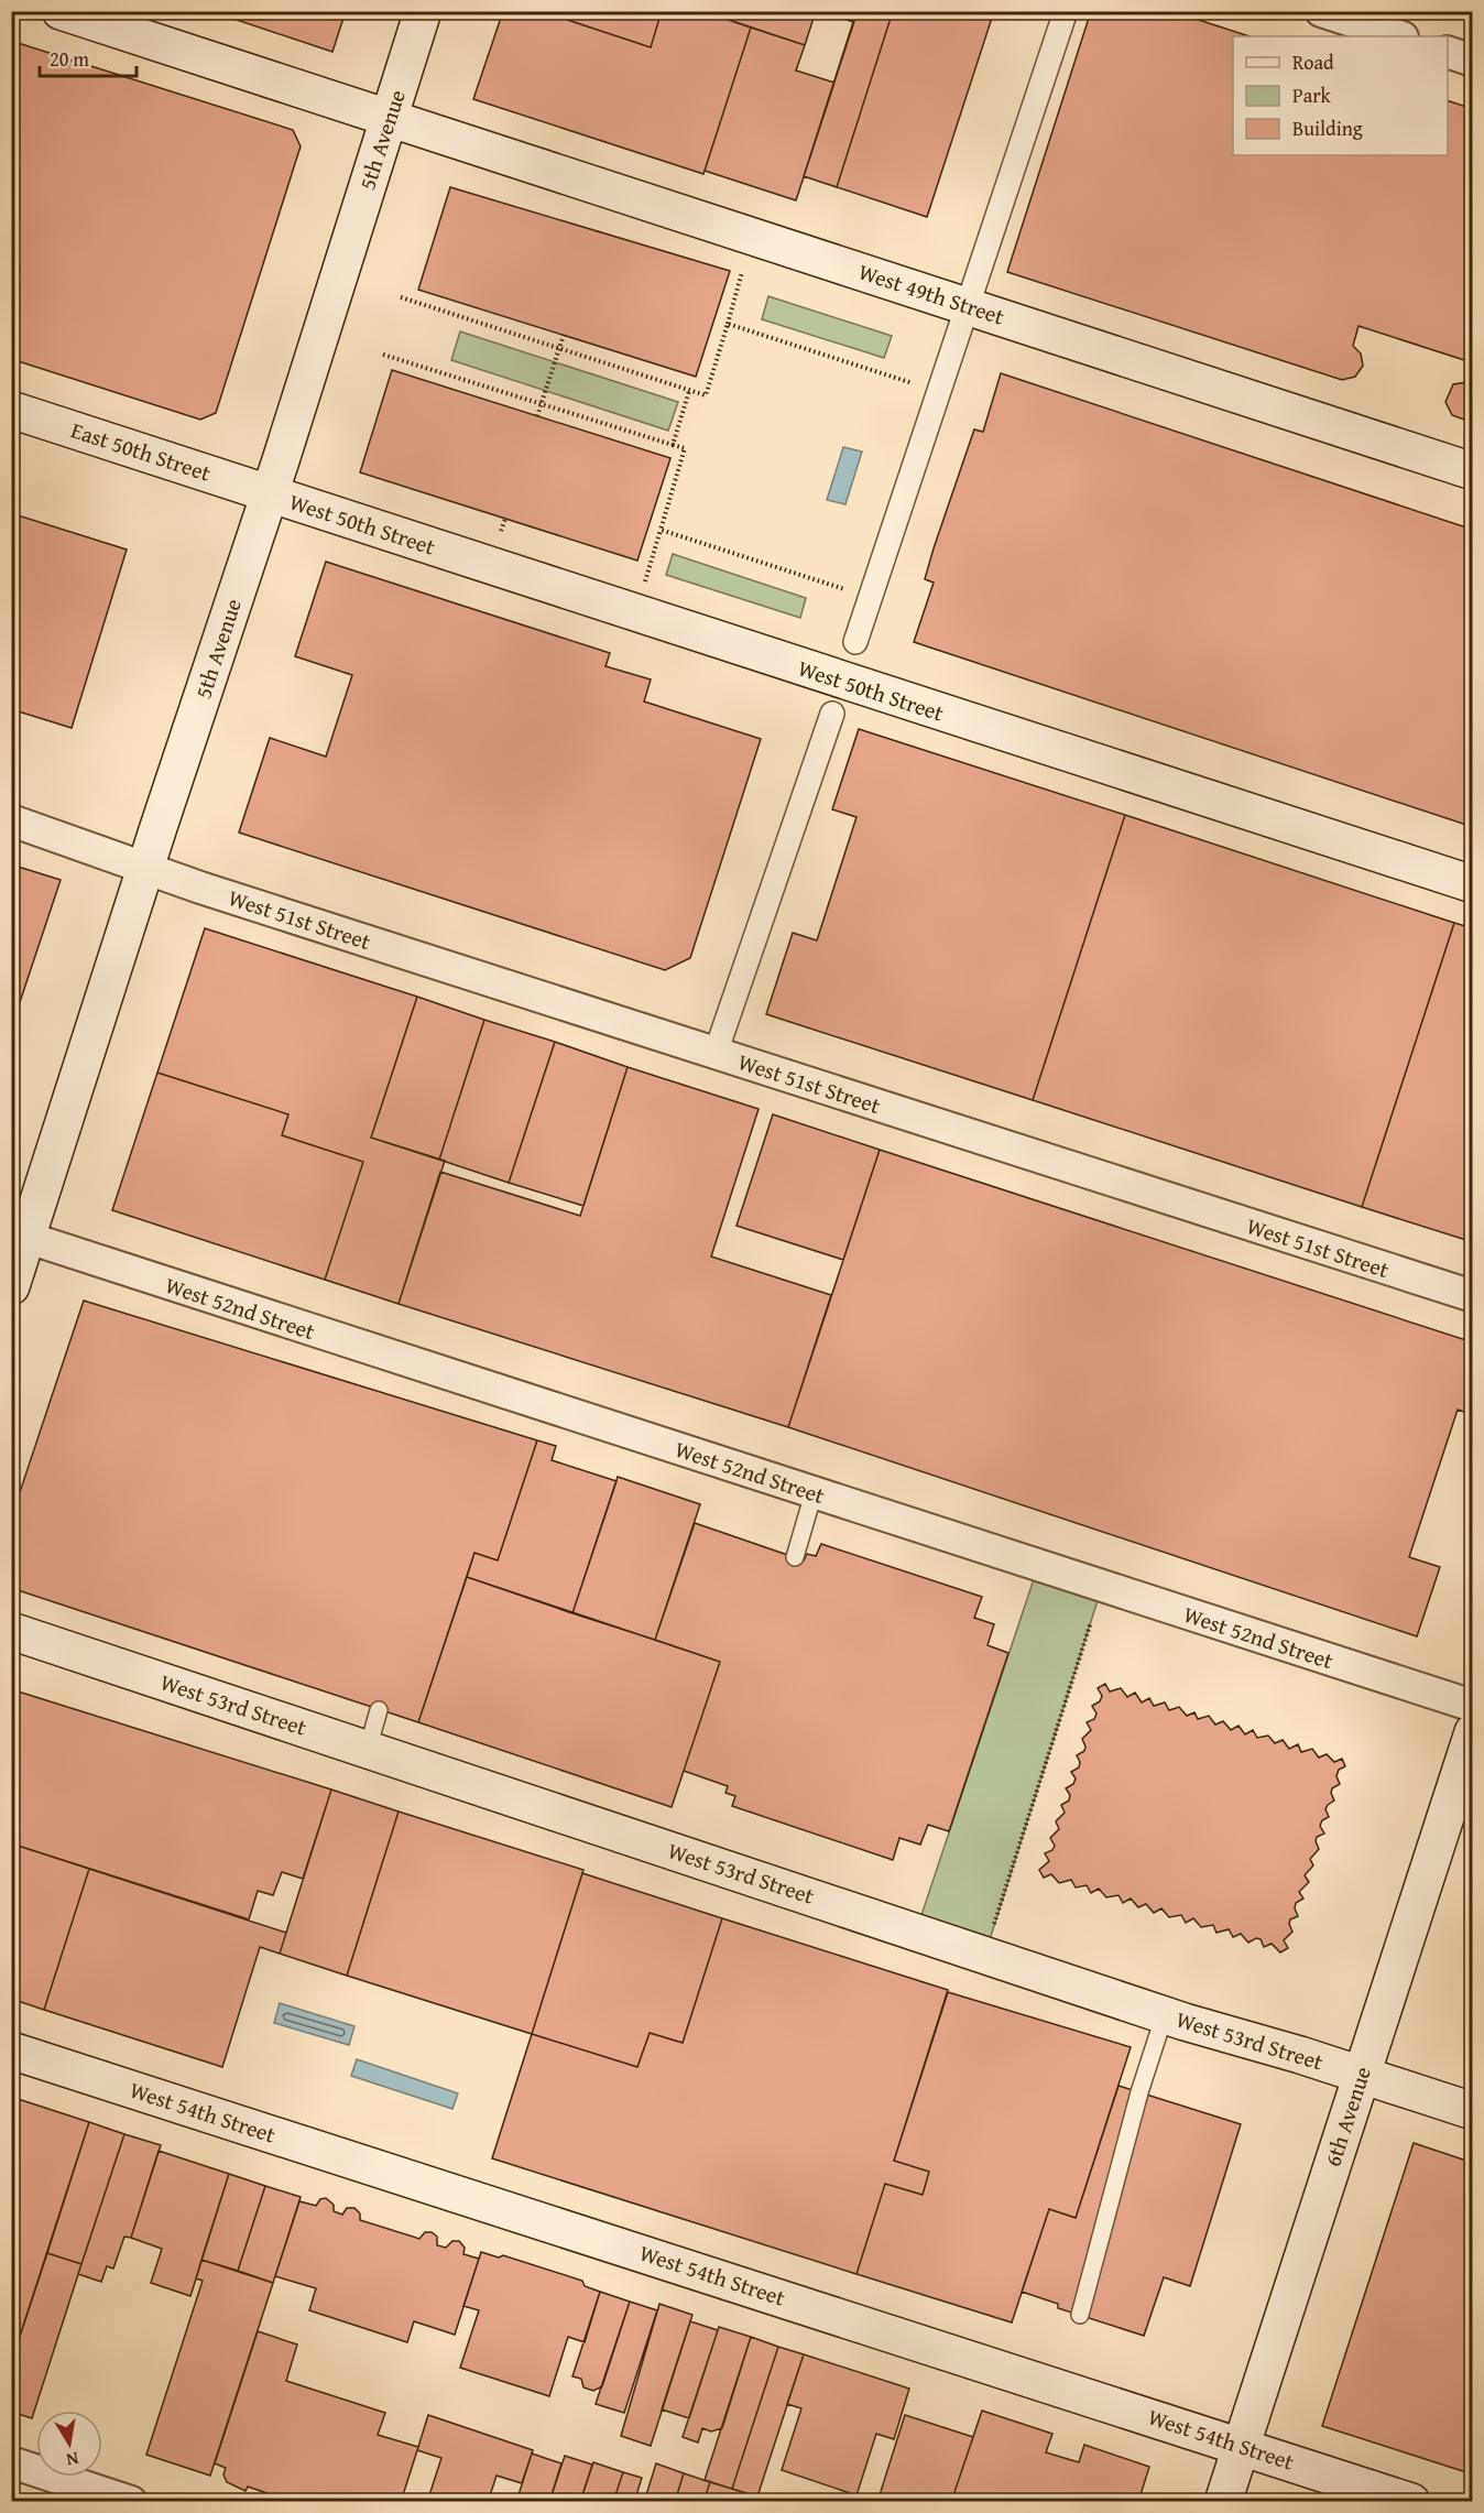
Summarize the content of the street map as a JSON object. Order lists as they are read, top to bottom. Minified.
{"streets":{"main road":["5th Avenue","West 49th Street","East 50th Street","West 50th Street","West 53rd Street","West 54th Street","6th Avenue"],"street":["West 51st Street","West 52nd Street"]},"crossings":[["5th Avenue","West 49th Street"],["5th Avenue","East 50th Street"],["5th Avenue","West 50th Street"],["5th Avenue","West 51st Street"],["5th Avenue","West 52nd Street"],["East 50th Street","West 50th Street"],["West 53rd Street","6th Avenue"],["West 54th Street","6th Avenue"]],"legend":["Road","Park","Building"],"scale_bar":"20 m","north":"bottom"}
